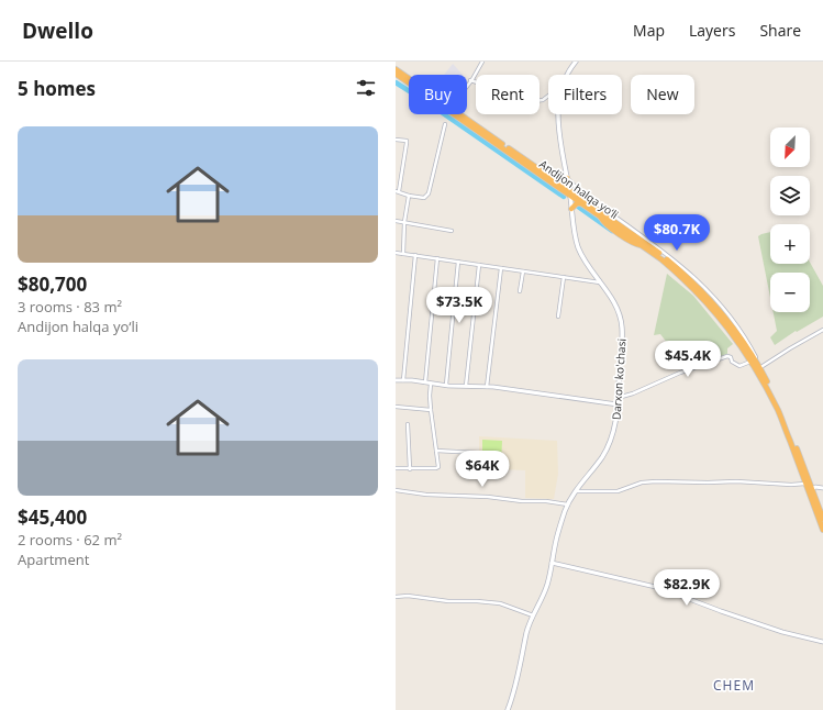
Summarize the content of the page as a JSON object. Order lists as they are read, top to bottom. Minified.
{"streets":{"highway":["Andijon halqa yo‘li"],"main road":["Darxon ko'chasi"]},"crossings":[["Andijon halqa yo‘li","Darxon ko'chasi"]],"districts":["CHEM"],"north":"bottom left","page":{"header":"Dwello","nav":["Map","Layers","Share"],"heading":"5 homes","chip":["Buy","Rent","Filters","New"],"list":[{"name":"$80,700","note":"3 rooms · 83 m² · Andijon halqa yo‘li"},{"name":"$45,400","note":"2 rooms · 62 m² · Apartment"}],"map_buttons":["+","−"],"price":["$80.7K","$73.5K","$45.4K","$64K","$82.9K"]}}
